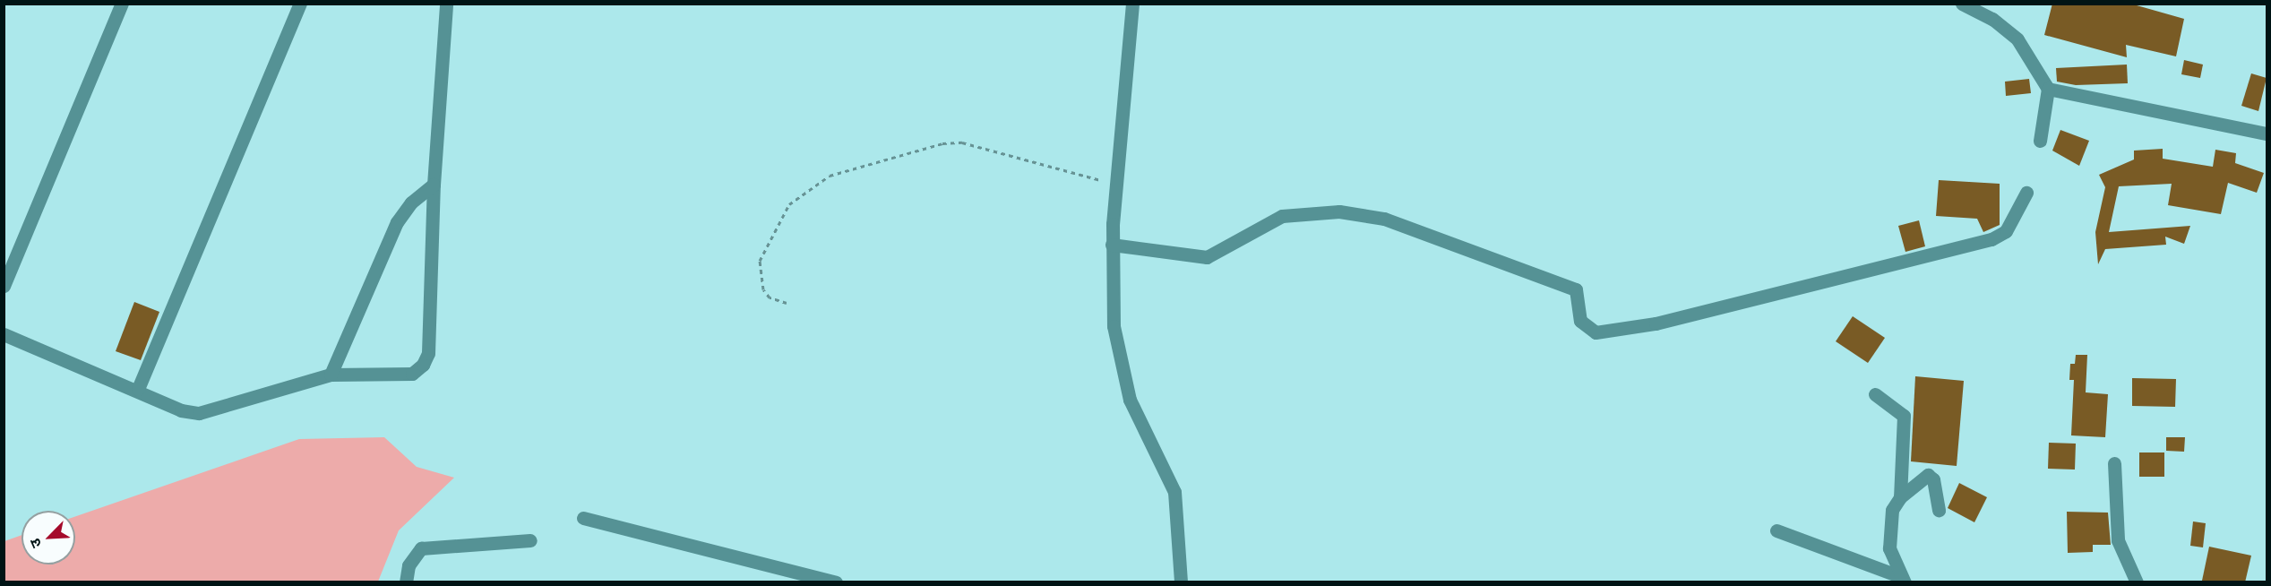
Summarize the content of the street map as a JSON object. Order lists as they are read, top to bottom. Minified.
{"north":"bottom left"}
